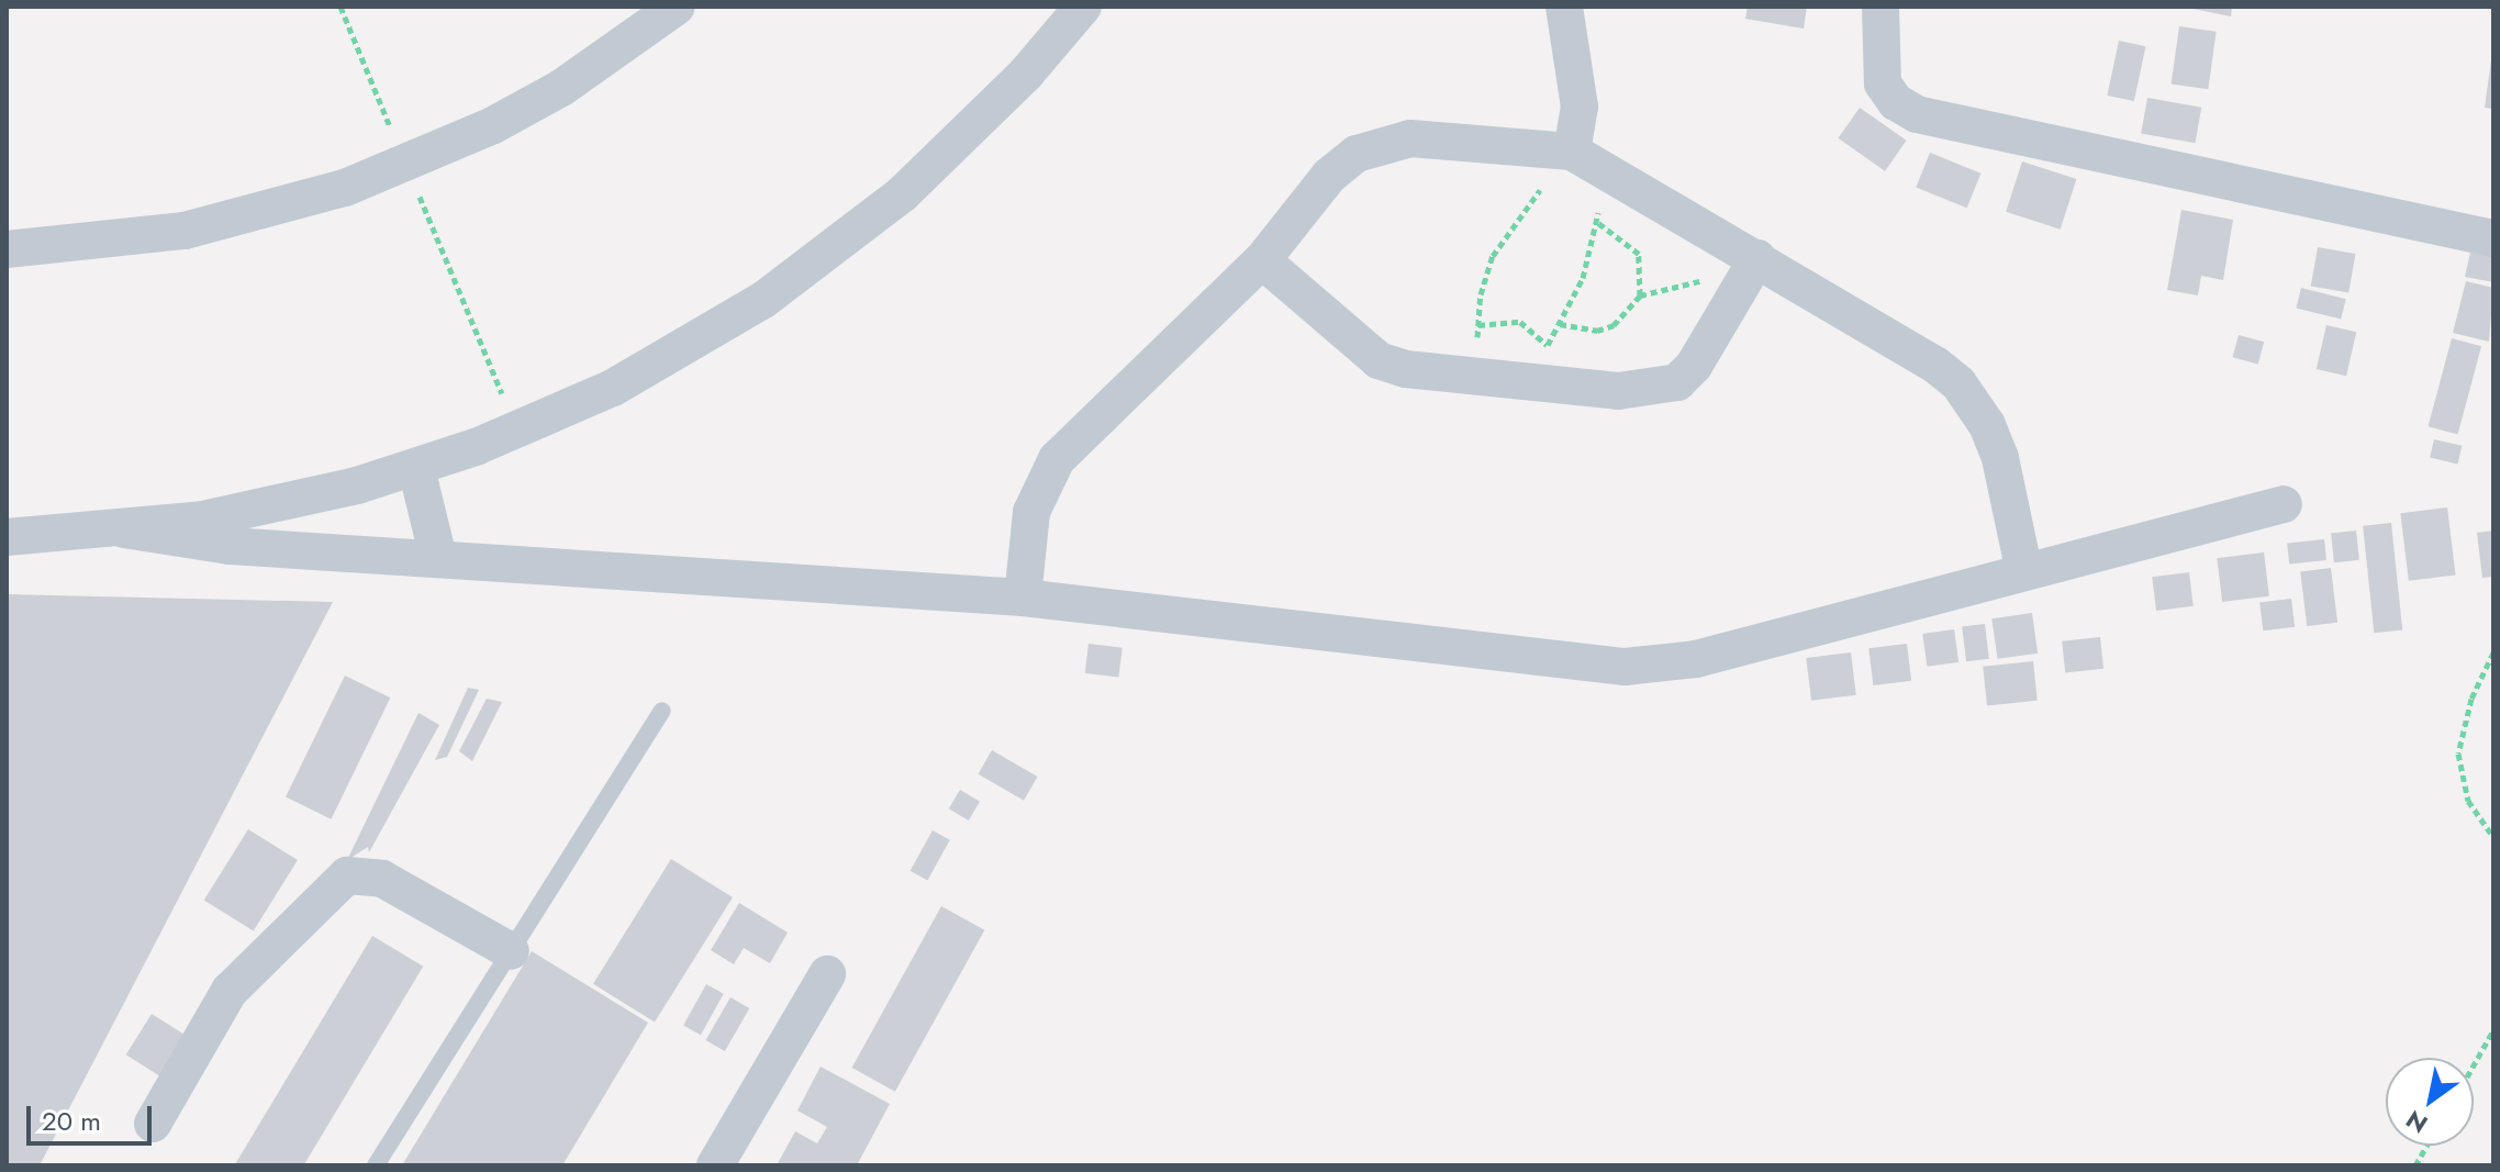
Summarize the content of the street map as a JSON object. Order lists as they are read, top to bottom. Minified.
{"scale_bar":"20 m","north":"bottom left"}
